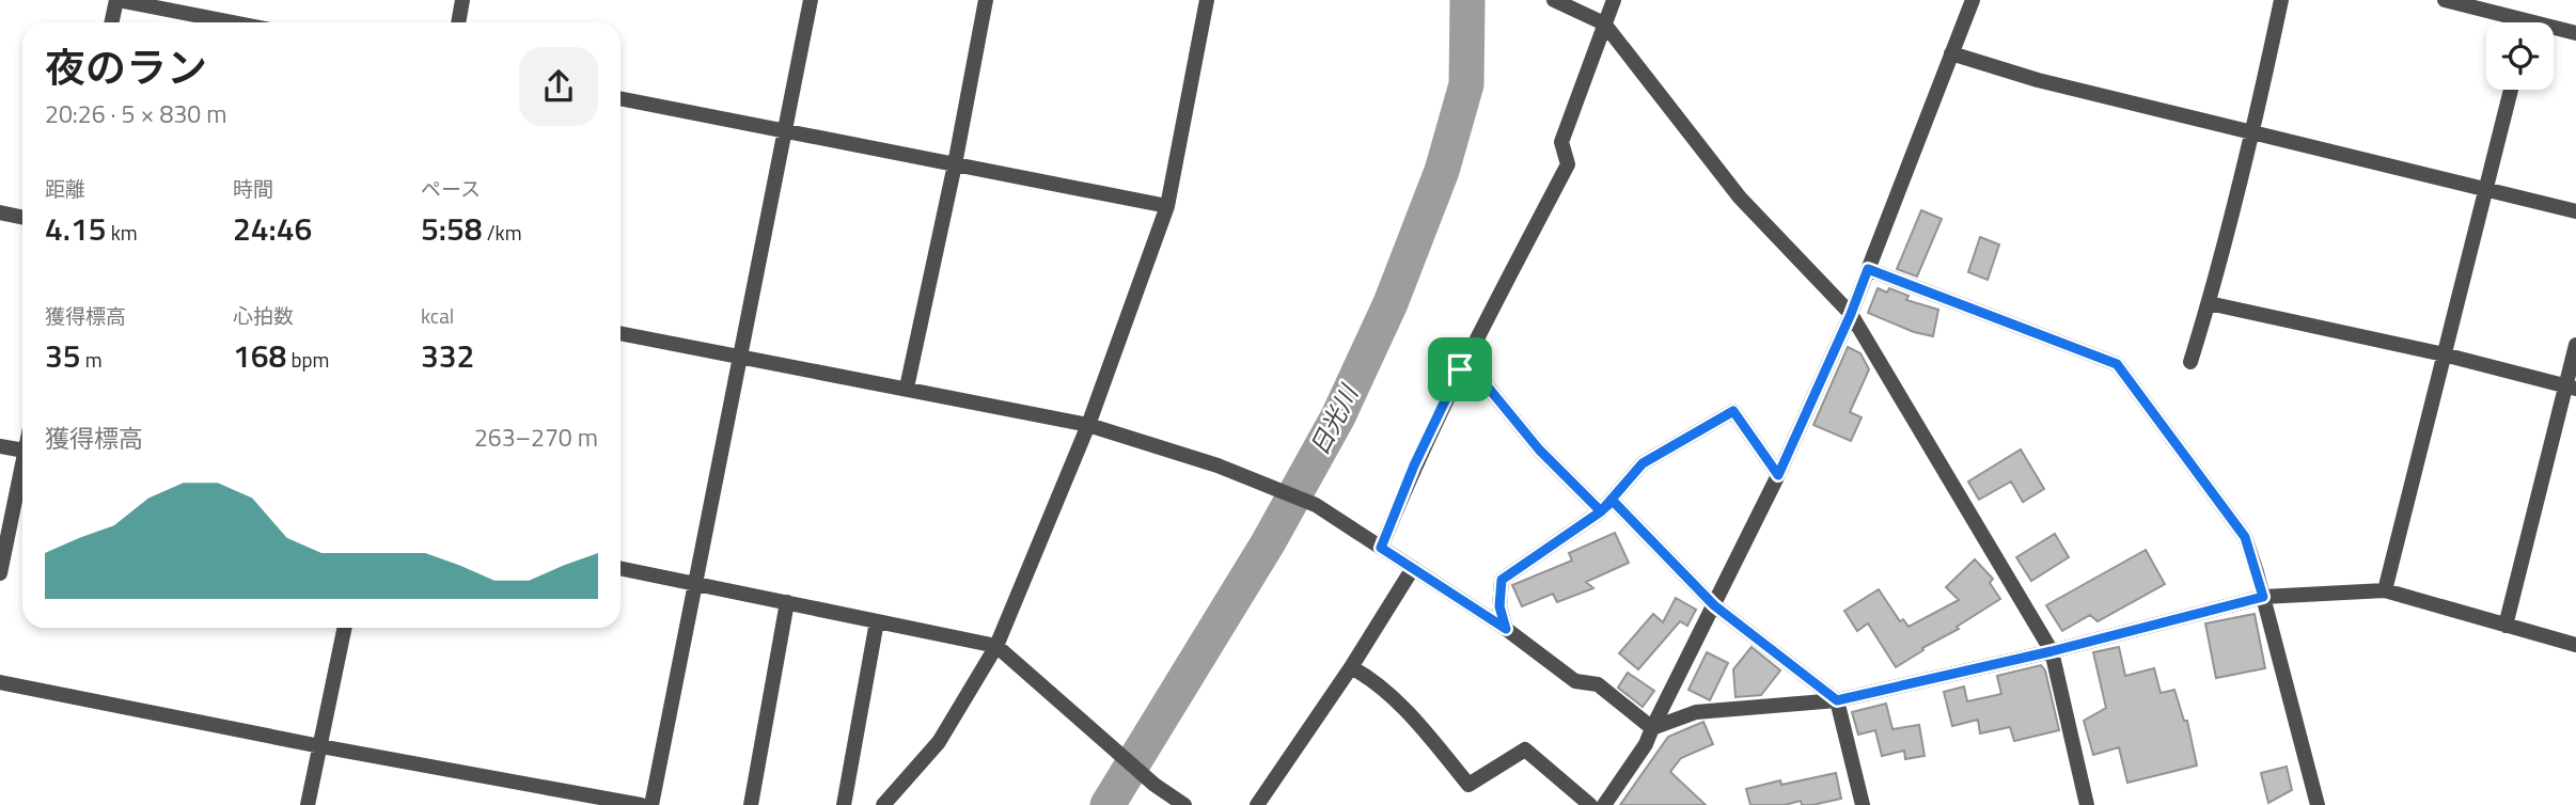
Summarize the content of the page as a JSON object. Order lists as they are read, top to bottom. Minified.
{"water":["日光川"],"page":{"heading":["夜のラン","20:26 · 5 × 830 m"],"stats":[["距離","4.15 km"],["時間","24:46"],["ペース","5:58 /km"],["獲得標高","35 m"],["心拍数","168 bpm"],["kcal","332"]],"chart":["獲得標高","263–270 m"]}}
